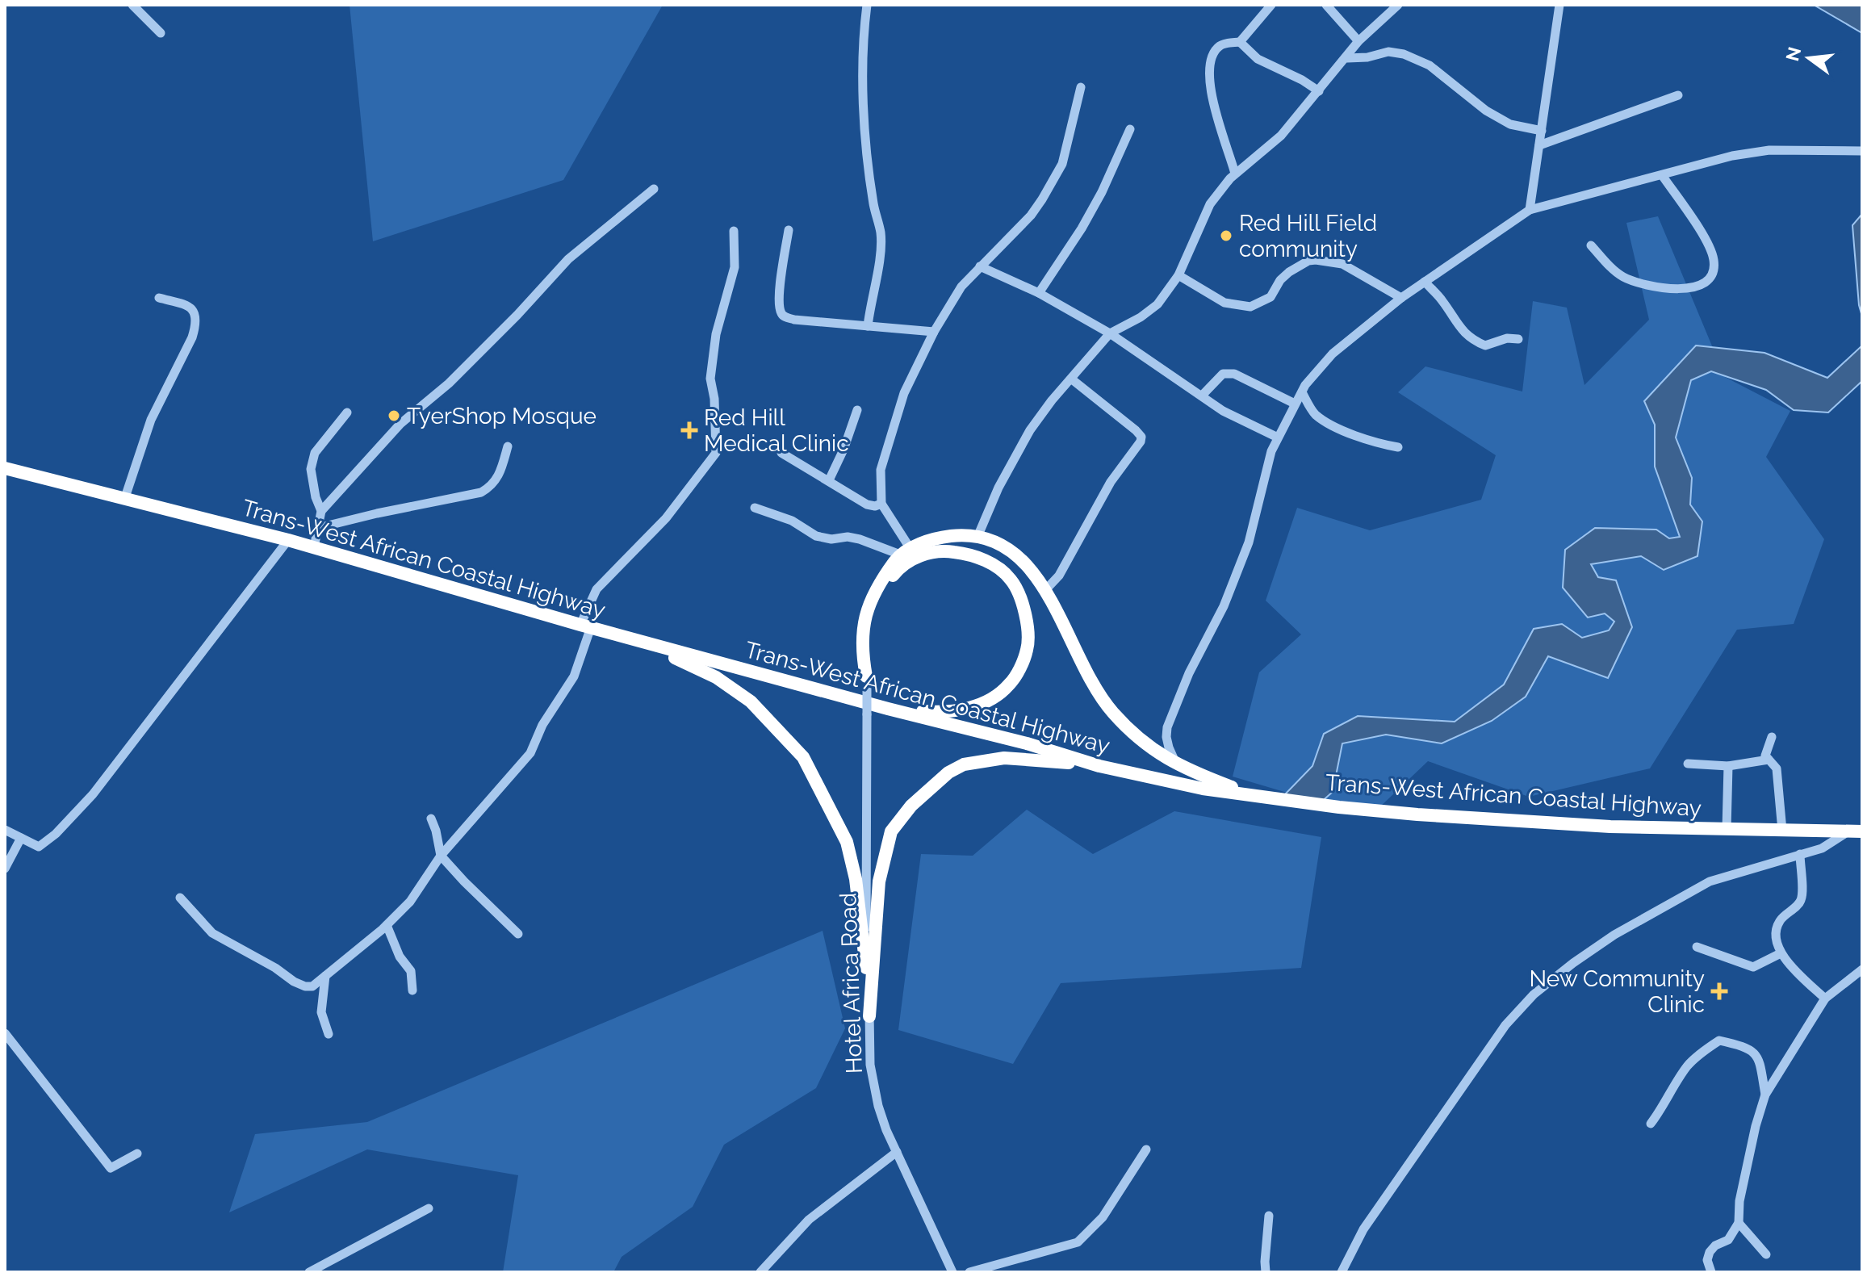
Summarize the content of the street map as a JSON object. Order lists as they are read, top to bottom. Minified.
{"streets":{"highway":["Trans-West African Coastal Highway"],"street":["Hotel Africa Road"]},"places":{"other":["Red Hill Field community","TyerShop Mosque"],"health":["Red Hill Medical Clinic","New Community Clinic"]},"north":"left"}
